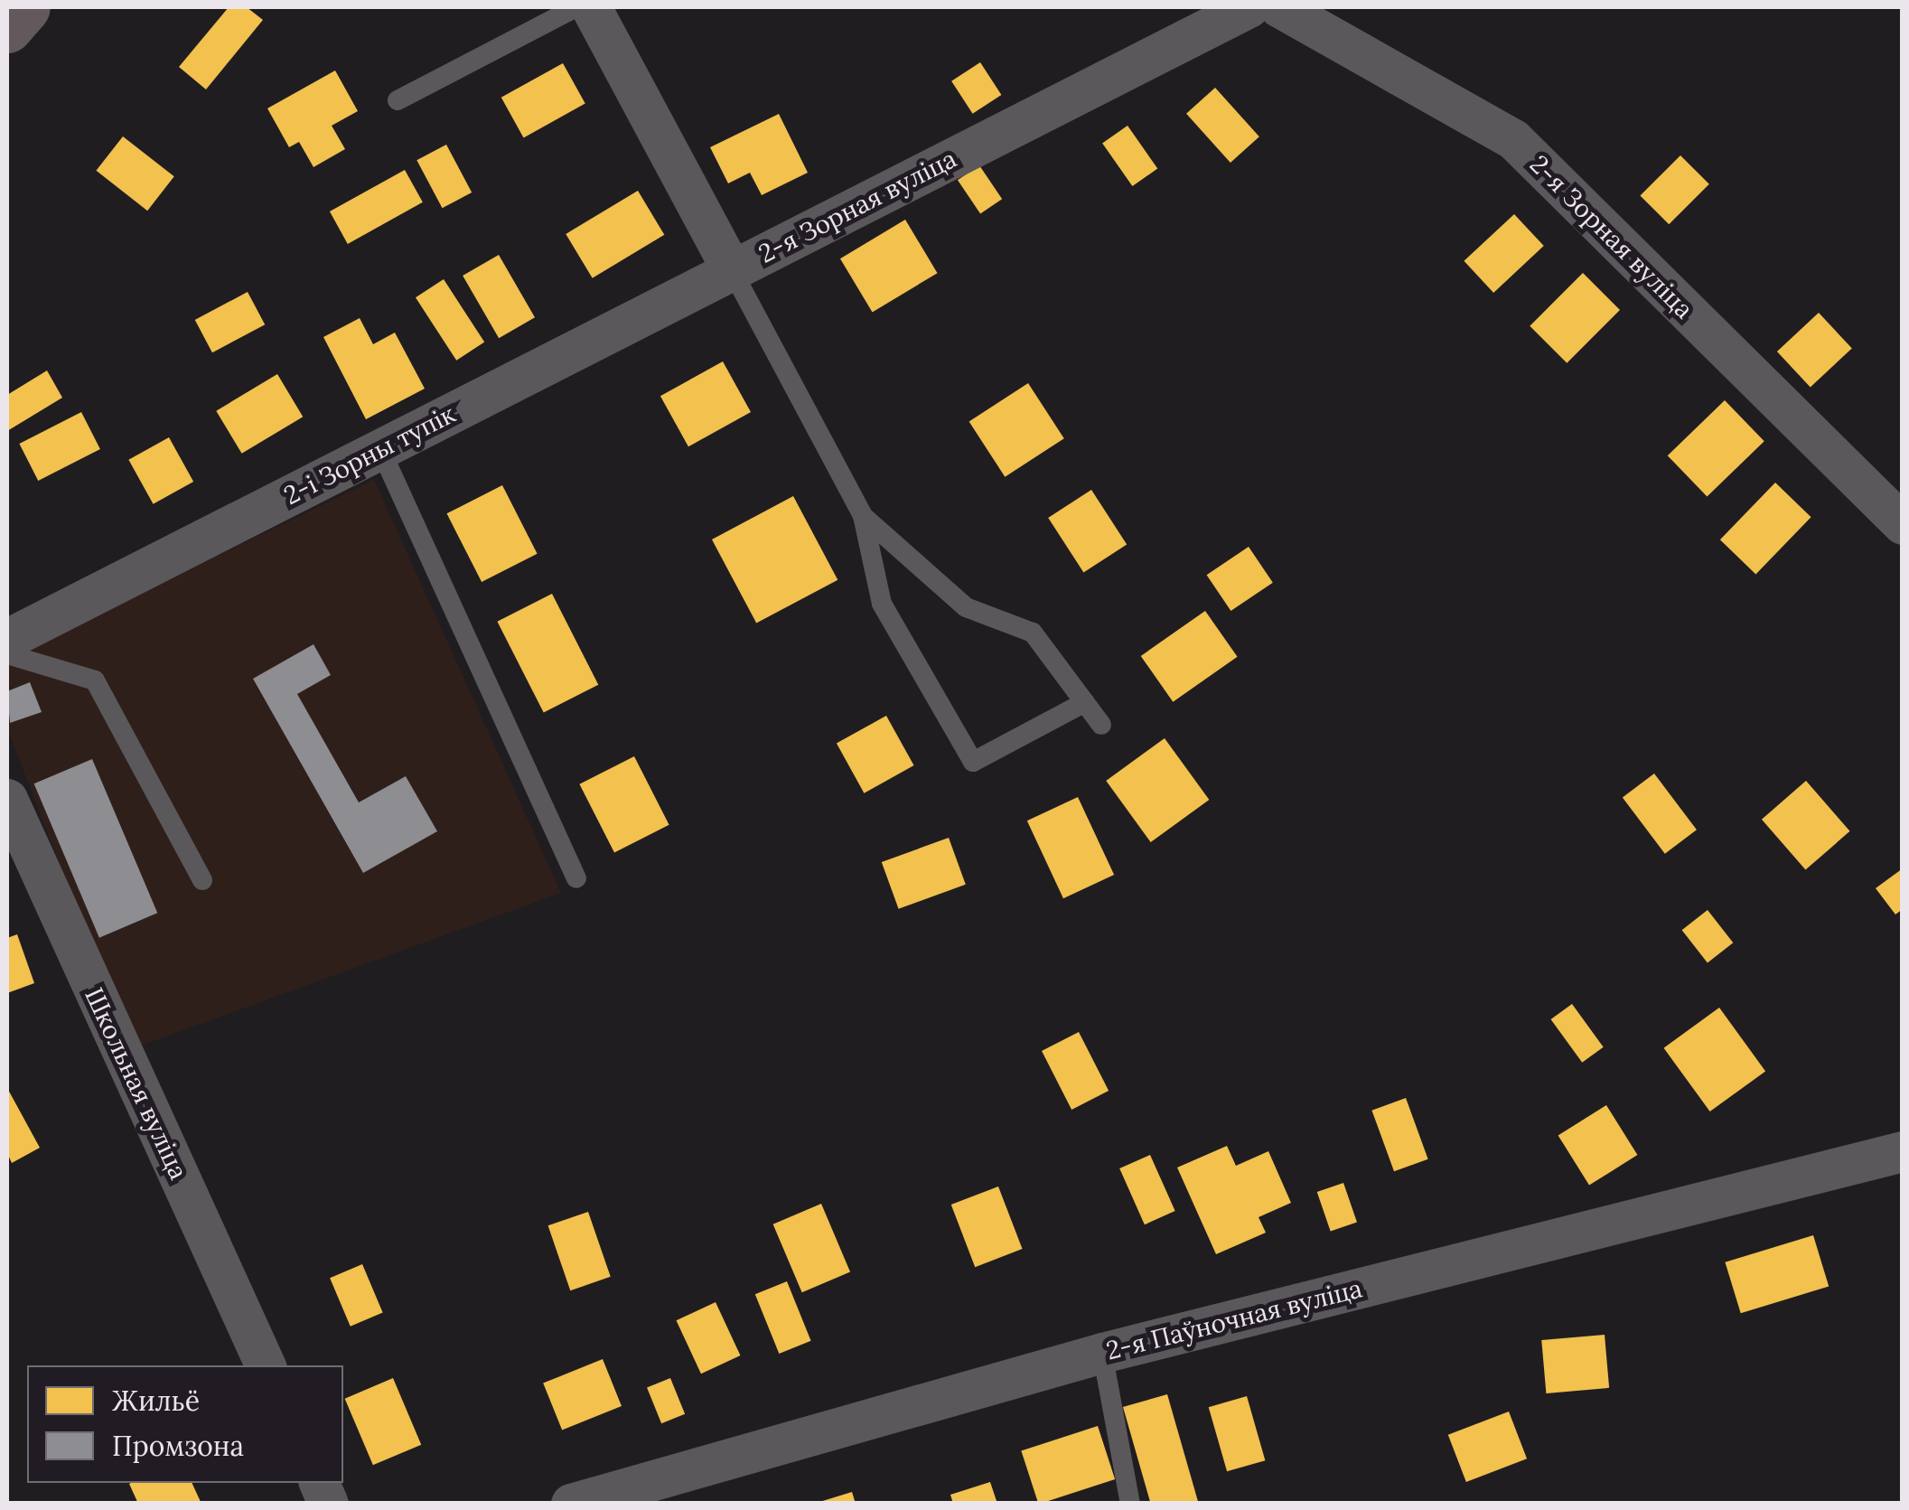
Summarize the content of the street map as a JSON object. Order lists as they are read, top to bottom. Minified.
{"streets":{"street":["2-я Зорная вуліца","2-і Зорны тупік","Школьная вуліца","2-я Паўночная вуліца"]},"crossings":[["2-я Зорная вуліца","2-і Зорны тупік"]],"legend":["Жильё","Промзона"]}
